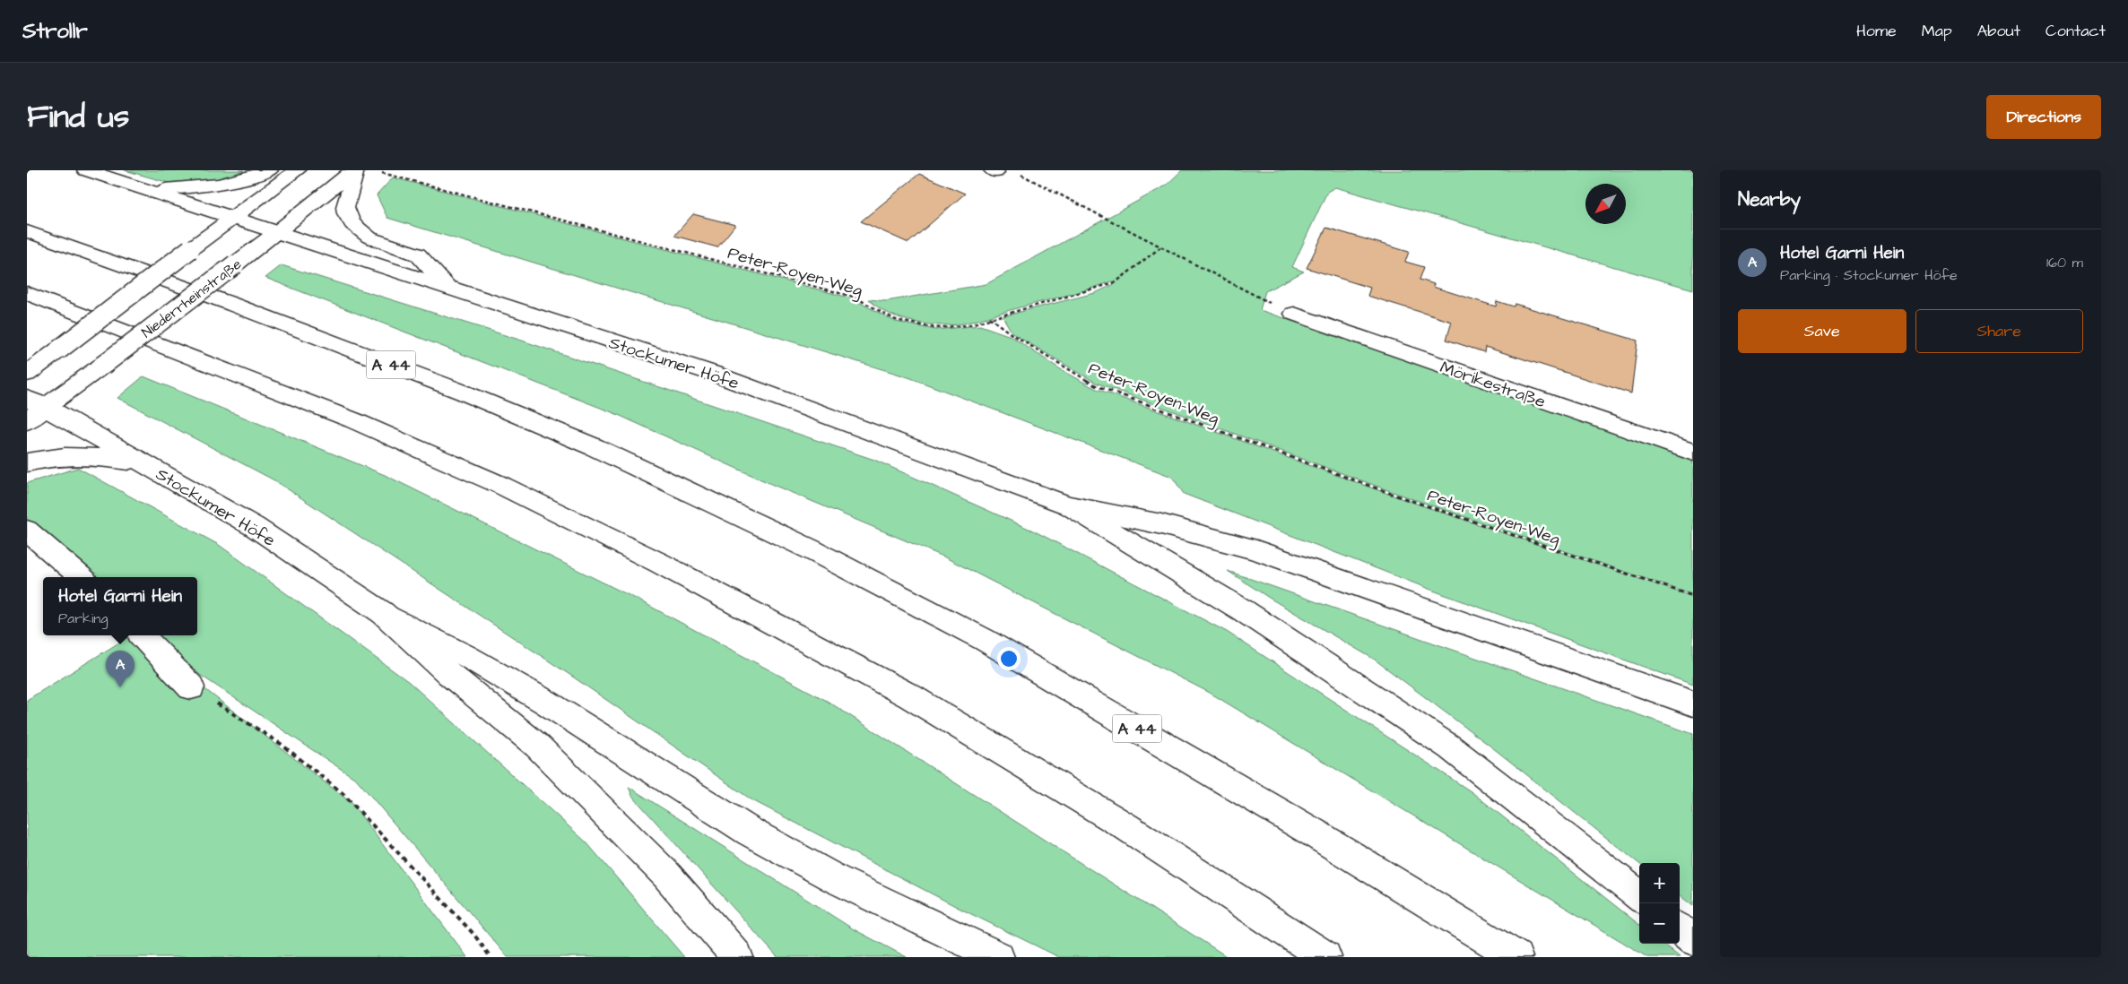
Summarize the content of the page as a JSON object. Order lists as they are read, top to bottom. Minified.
{"streets":{"main road":["Niederrheinstraße","Stockumer Höfe","A 44","Mörikestraße"],"path":["Peter-Royen-Weg"]},"crossings":[["Niederrheinstraße","Stockumer Höfe"]],"north":"bottom left","page":{"header":"Strollr","nav":["Home","Map","About","Contact"],"title":"Find us","buttons":["Directions",["Save","Share"]],"heading":"Nearby","list":[{"mark":"A","name":"Hotel Garni Hein","note":"Parking · Stockumer Höfe","value":"160 m"}],"popup":["Hotel Garni Hein","Parking"],"pins":"A","map_buttons":["+","−"]}}
